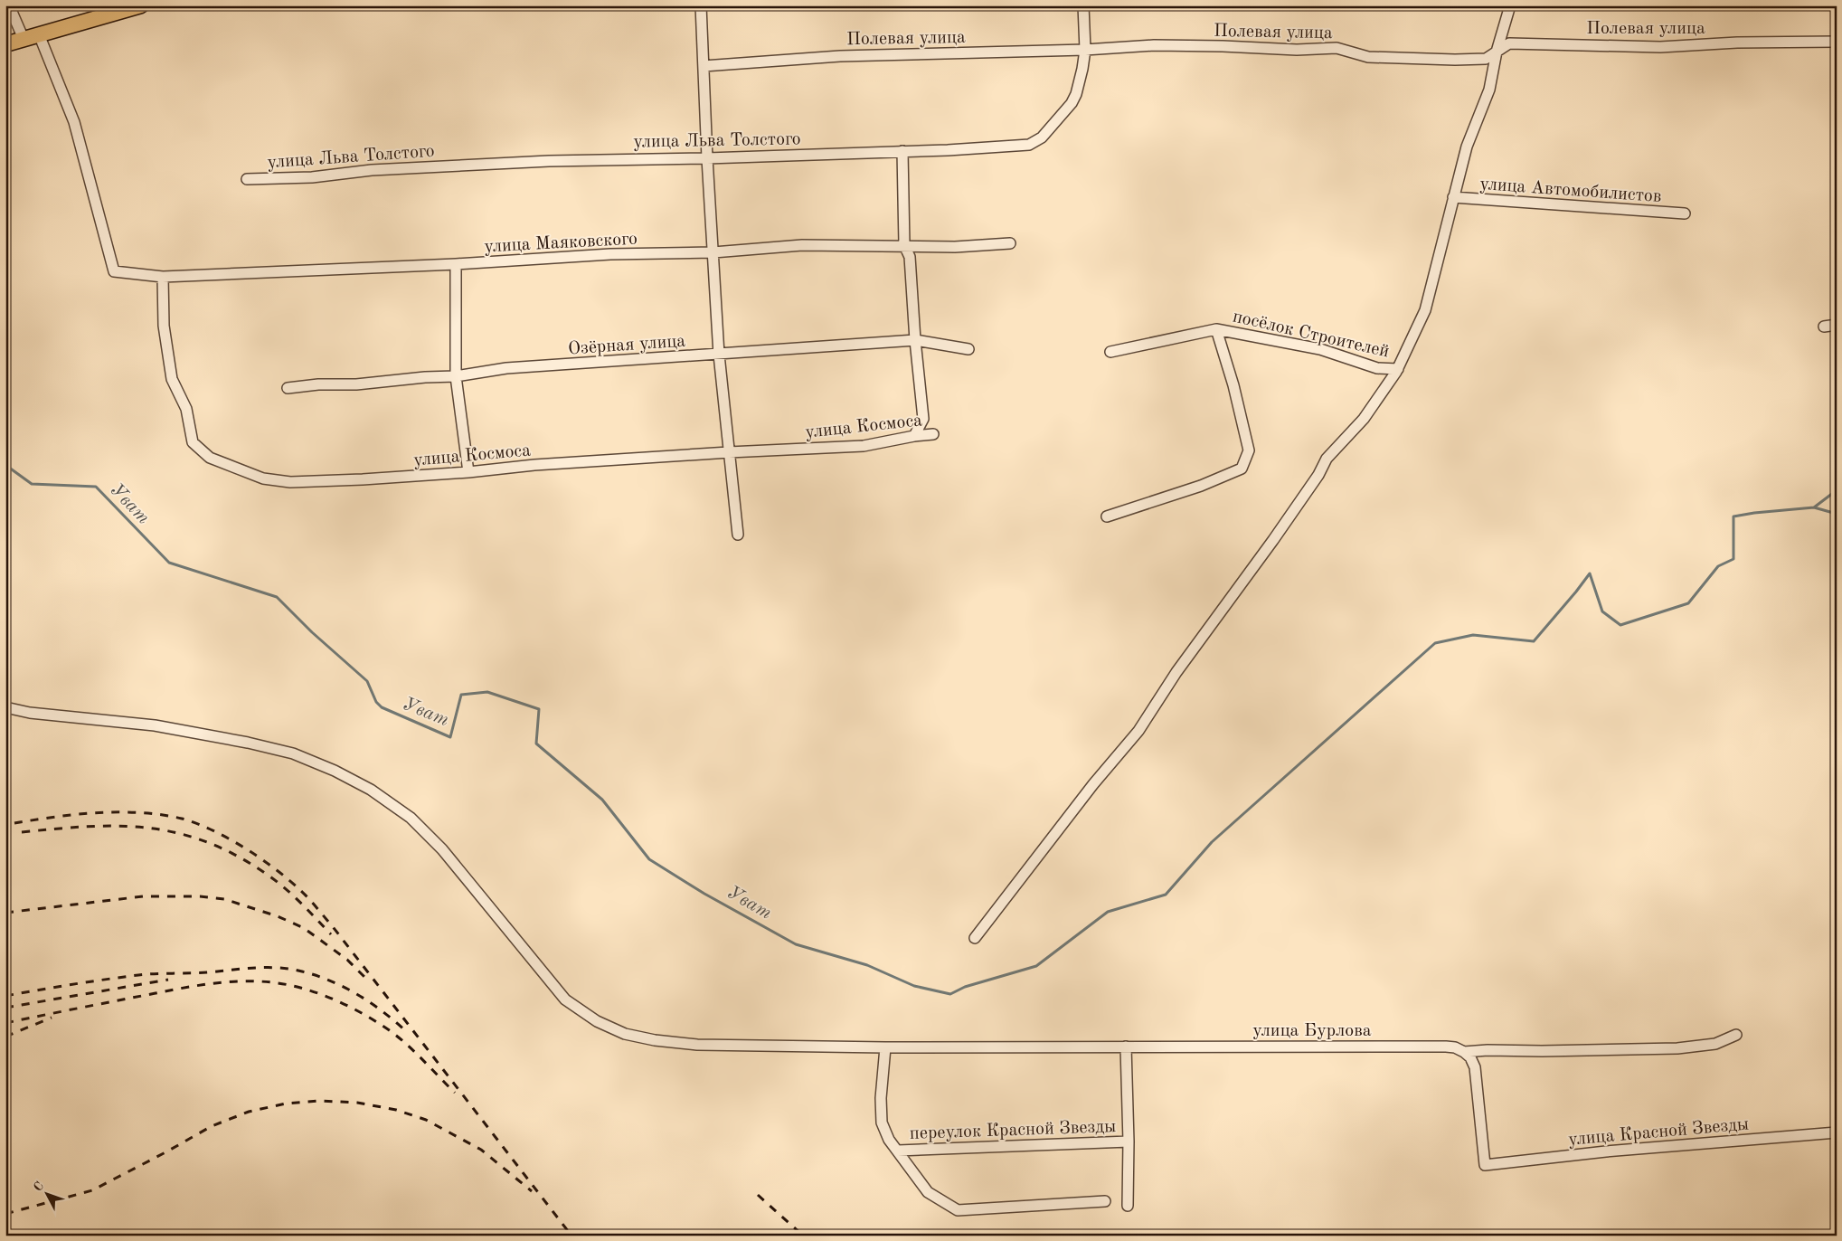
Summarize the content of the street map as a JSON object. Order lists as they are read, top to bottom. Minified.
{"streets":{"street":["Полевая улица","улица Льва Толстого","улица Автомобилистов","улица Маяковского","посёлок Строителей","Озёрная улица","улица Космоса","улица Бурлова","переулок Красной Звезды","улица Красной Звезды"]},"crossings":[["Полевая улица","улица Льва Толстого"],["улица Маяковского","улица Космоса"],["улица Бурлова","улица Красной Звезды"]],"water":["Уват"],"north":"top left"}
